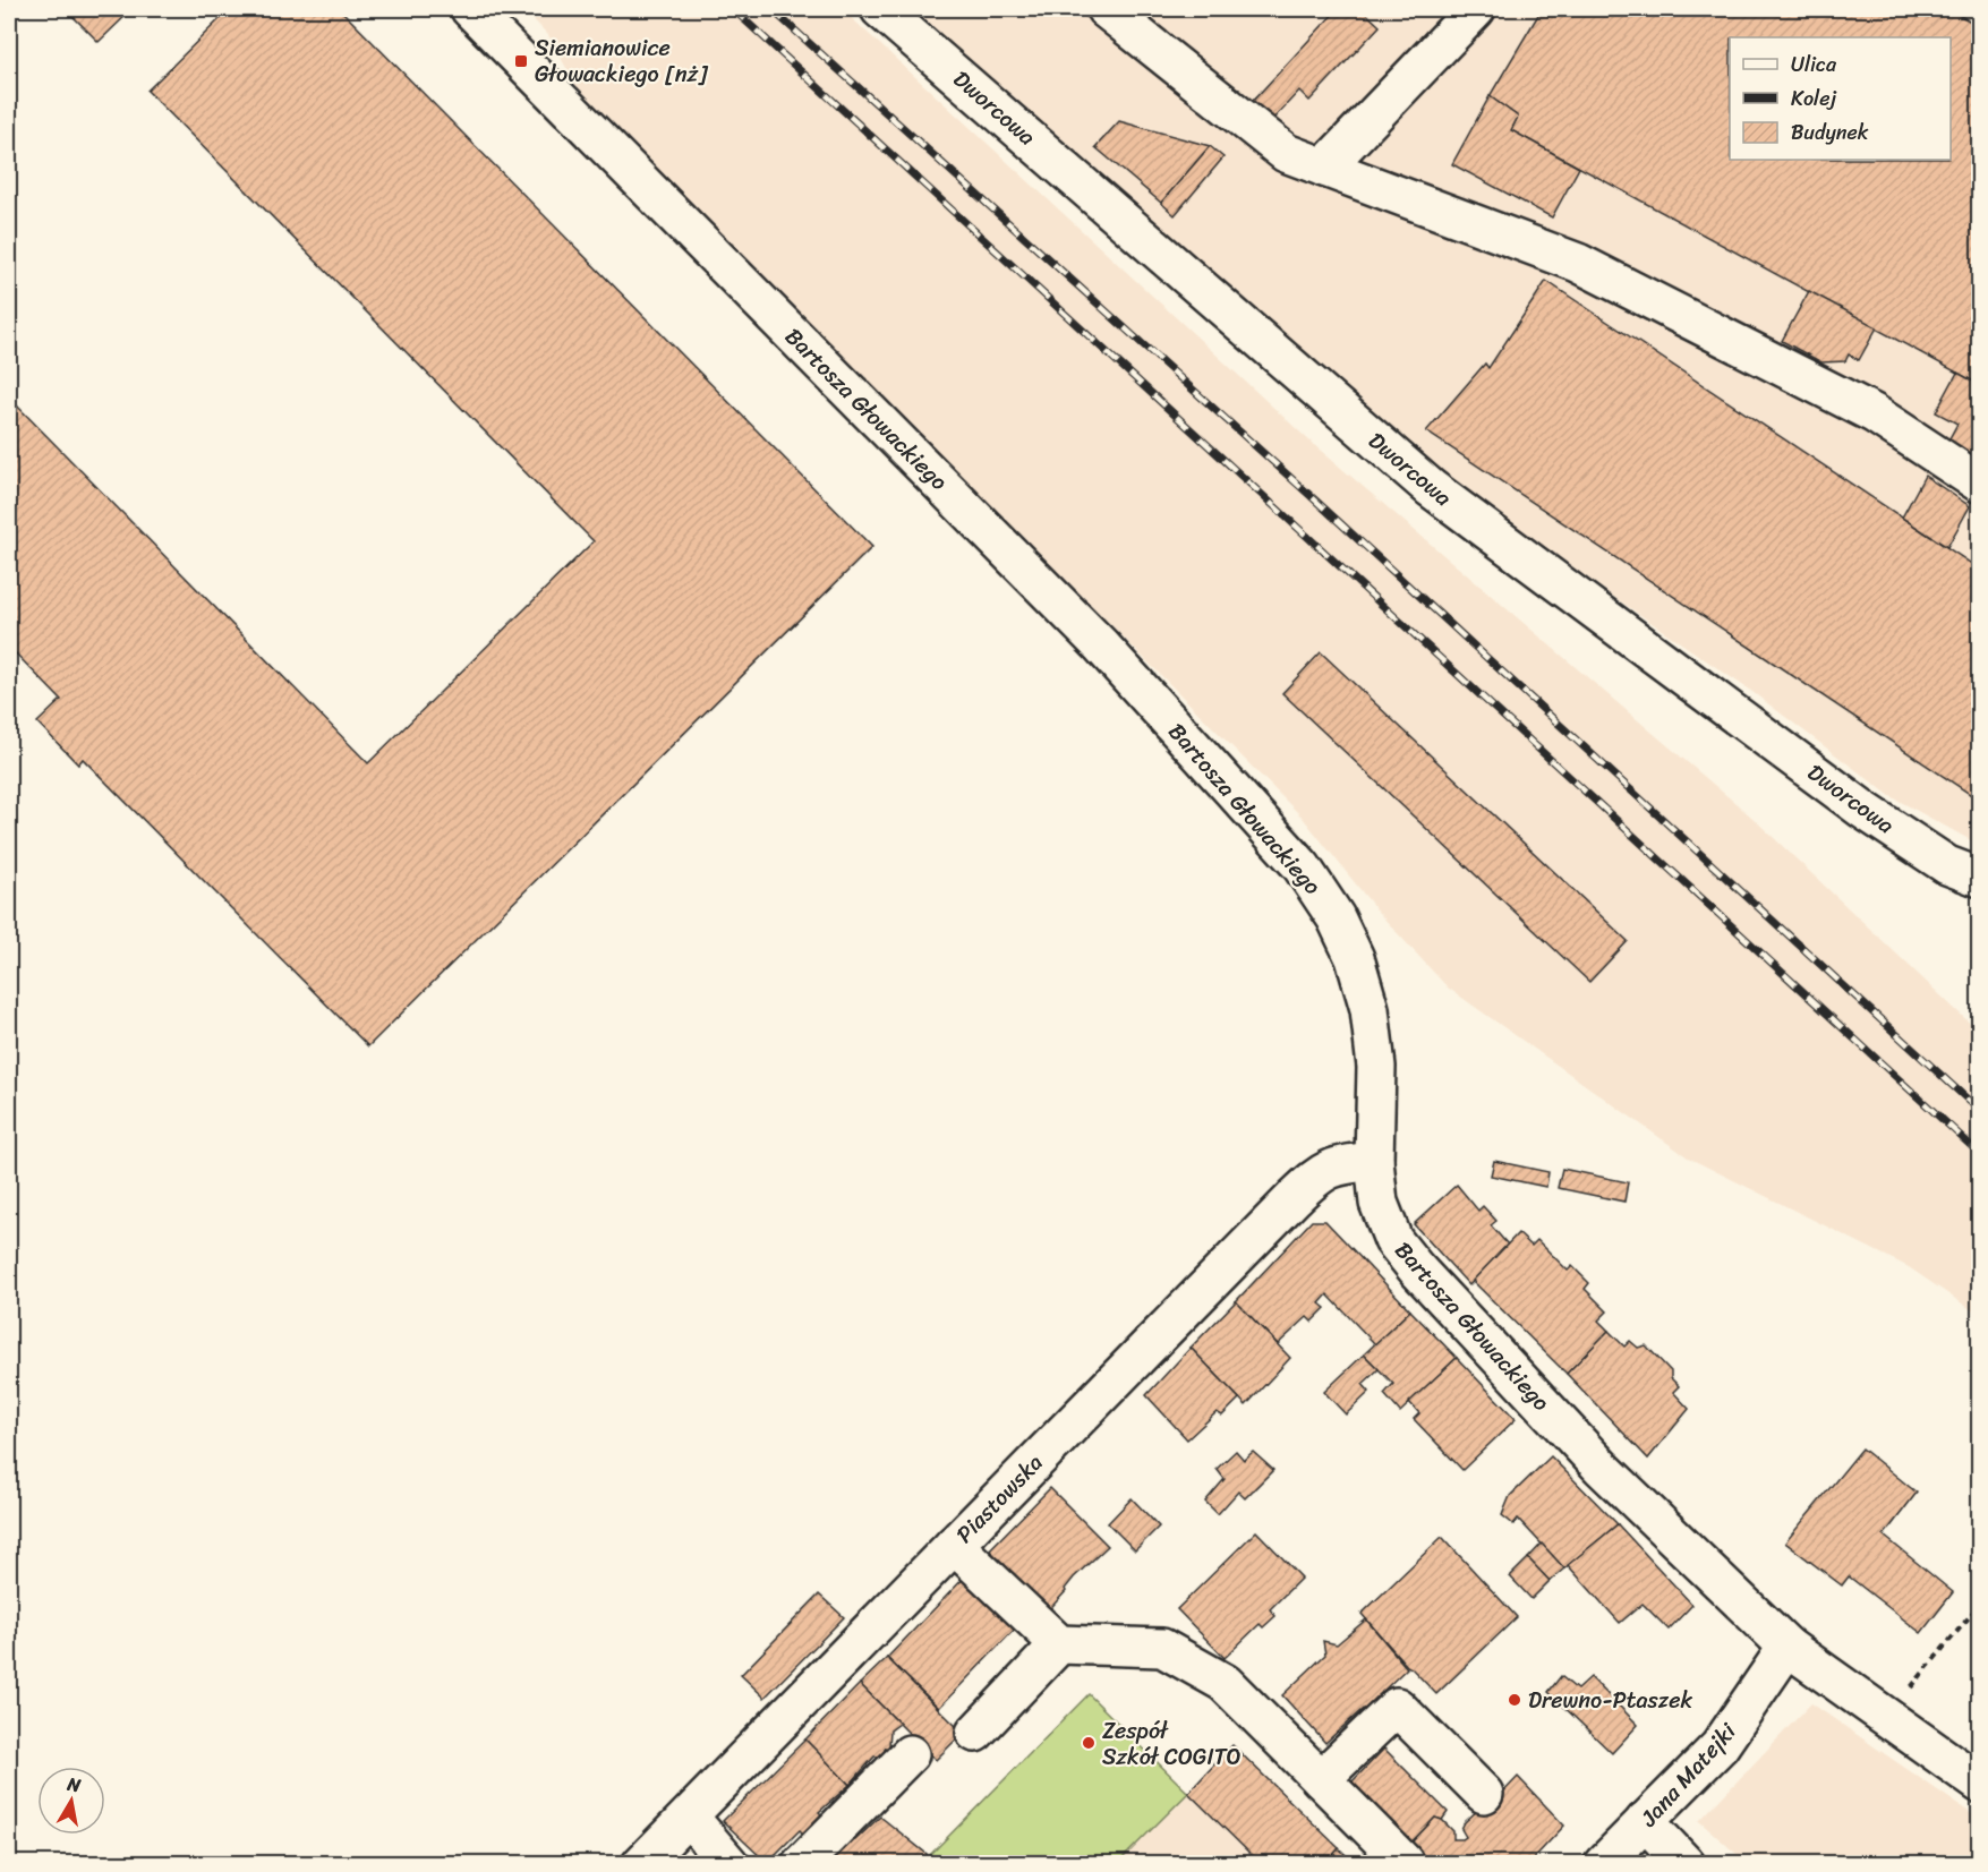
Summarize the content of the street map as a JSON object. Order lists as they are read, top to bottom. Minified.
{"streets":{"street":["Dworcowa","Bartosza Głowackiego","Piastowska","Jana Matejki"]},"crossings":[["Bartosza Głowackiego","Piastowska"],["Bartosza Głowackiego","Jana Matejki"]],"places":{"transit":["Siemianowice Głowackiego [nż]"],"other":["Drewno-Ptaszek","Zespół Szkół COGITO"]},"legend":["Ulica","Kolej","Budynek"],"north":"top"}
